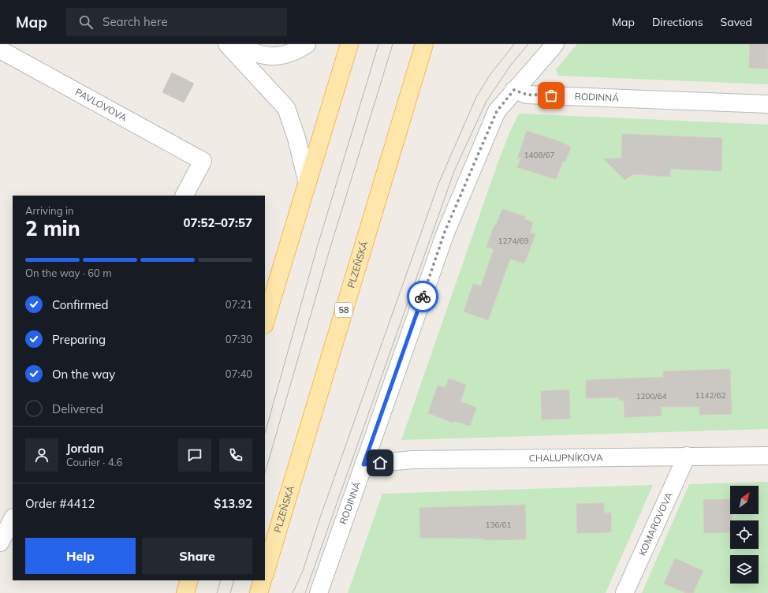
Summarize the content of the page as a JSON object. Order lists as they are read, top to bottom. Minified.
{"streets":{"main road":["PLZEŇSKÁ","58"],"street":["RODINNÁ","PAVLOVOVA","CHALUPNÍKOVA","KOMAROVOVA"]},"crossings":[["RODINNÁ","CHALUPNÍKOVA"],["CHALUPNÍKOVA","KOMAROVOVA"]],"house_numbers":["1408/67","1274/69","1142/62","1200/64","136/61"],"north":"top right","page":{"header":"Map","search":"Search here","nav":["Map","Directions","Saved"],"heading":["2 min","Arriving in","07:52–07:57"],"panel":["Jordan","Courier · 4.6","Order #4412","$13.92"],"bar":"On the way · 60 m","list":[["Confirmed","07:21"],["Preparing","07:30"],["On the way","07:40"],"Delivered"],"buttons":["Help","Share"]}}
